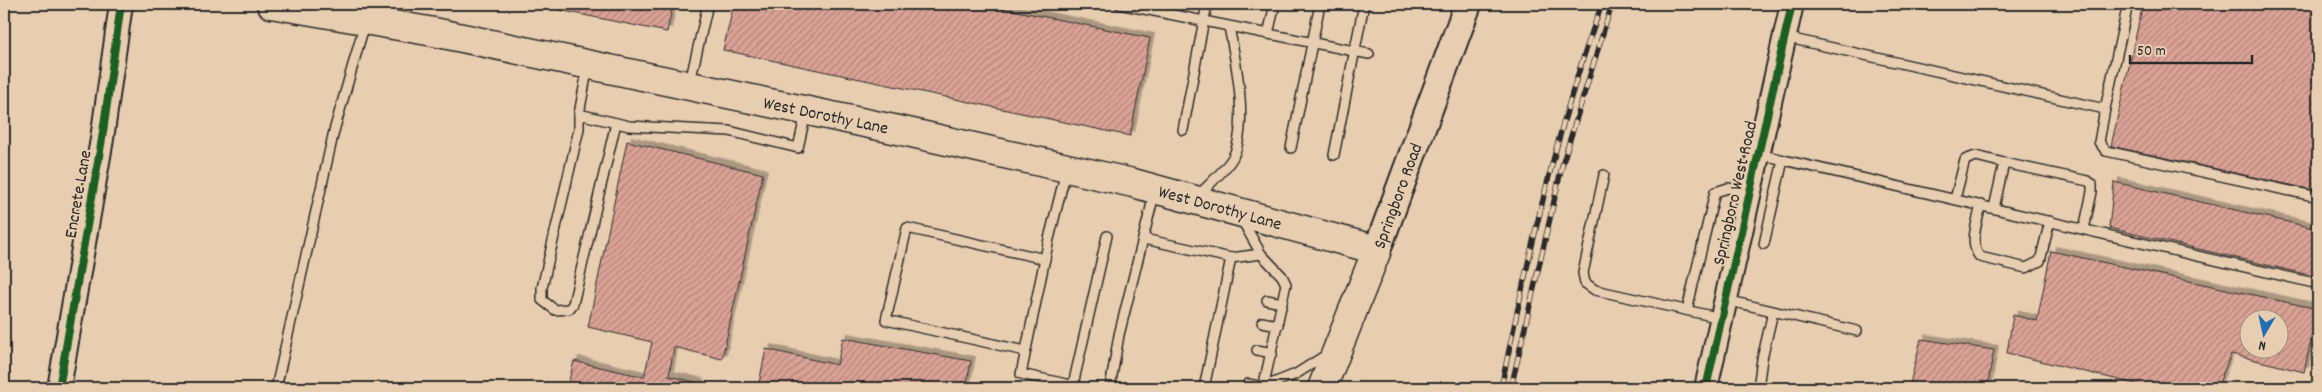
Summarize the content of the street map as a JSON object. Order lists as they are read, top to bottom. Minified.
{"streets":{"main road":["West Dorothy Lane","Springboro Road"],"street":["Springboro West Road","Encrete Lane"]},"crossings":[["West Dorothy Lane","Springboro Road"]],"scale_bar":"50 m","north":"bottom"}
